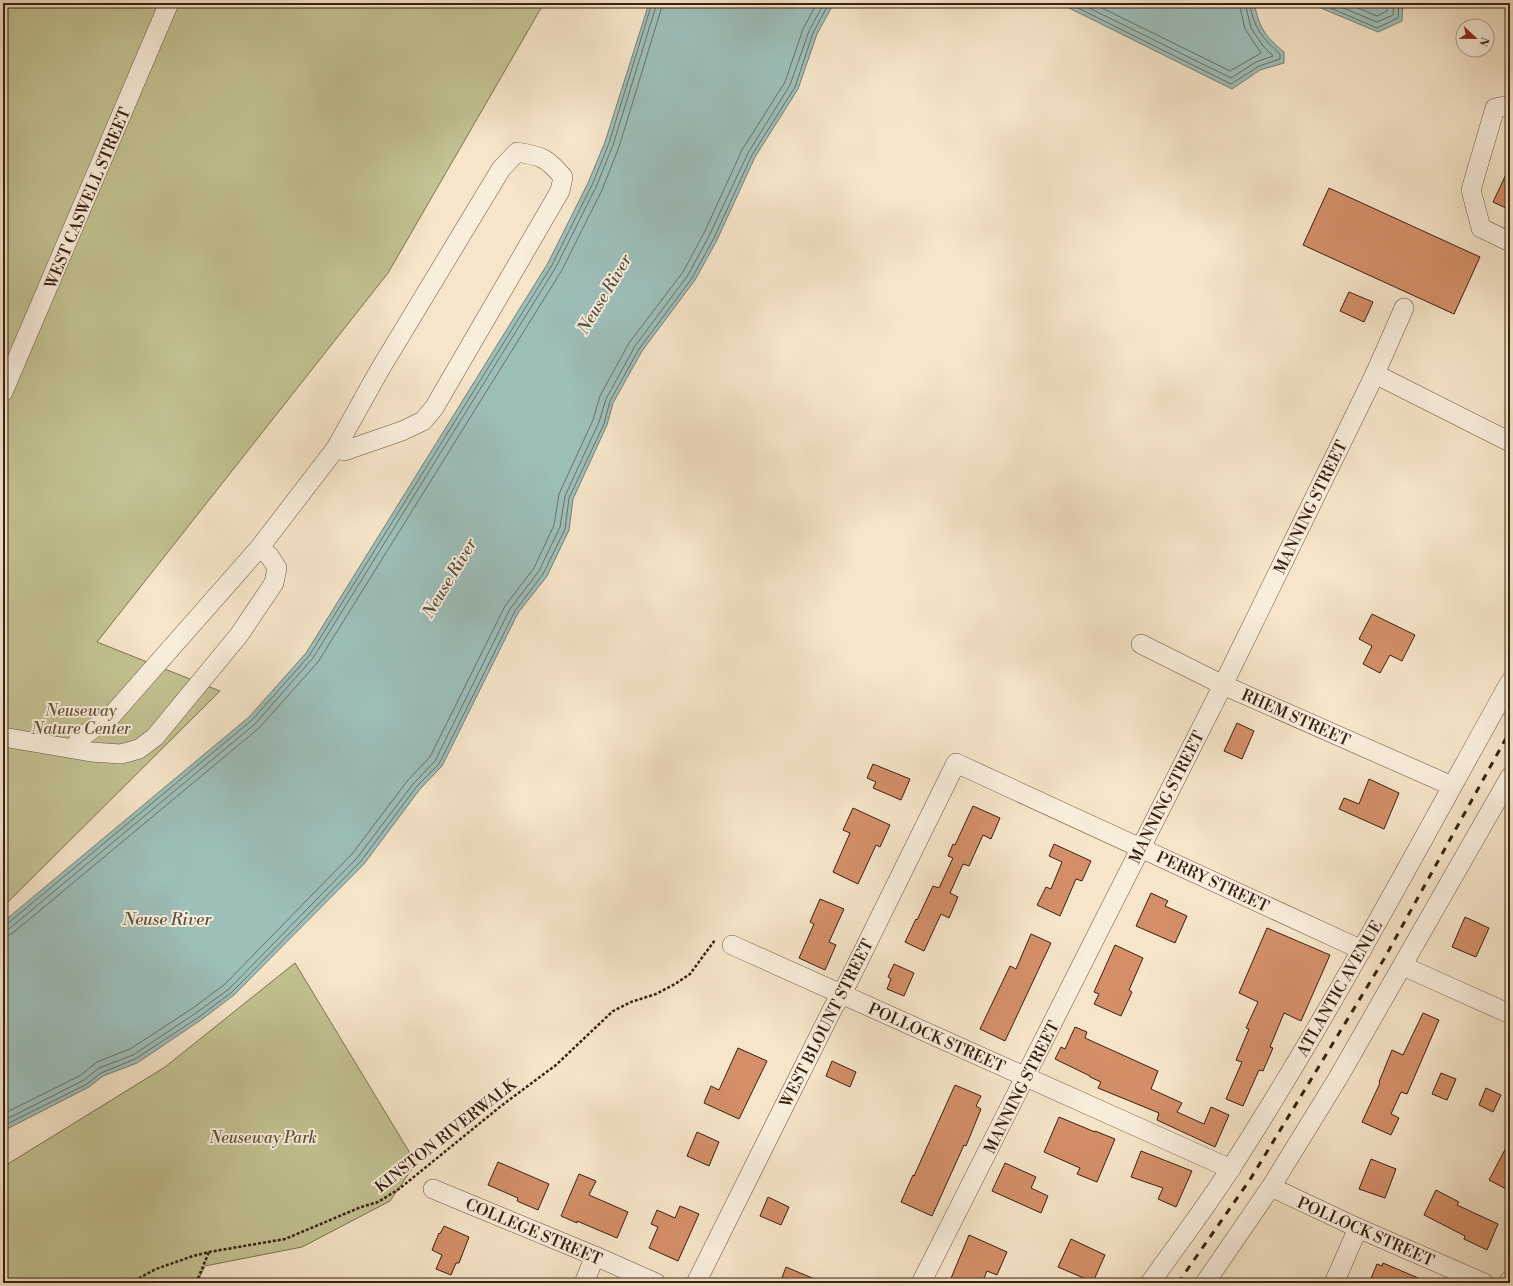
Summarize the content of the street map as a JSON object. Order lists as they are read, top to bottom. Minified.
{"streets":{"street":["WEST CASWELL STREET","MANNING STREET","RHEM STREET","PERRY STREET","ATLANTIC AVENUE","WEST BLOUNT STREET","POLLOCK STREET","COLLEGE STREET"],"path":["KINSTON RIVERWALK"]},"crossings":[["MANNING STREET","RHEM STREET"],["MANNING STREET","PERRY STREET"],["MANNING STREET","POLLOCK STREET"],["RHEM STREET","ATLANTIC AVENUE"],["PERRY STREET","ATLANTIC AVENUE"],["PERRY STREET","WEST BLOUNT STREET"],["ATLANTIC AVENUE","POLLOCK STREET"],["WEST BLOUNT STREET","POLLOCK STREET"],["POLLOCK STREET","KINSTON RIVERWALK"]],"water":["Neuse River"],"parks":["Neuseway Nature Center","Neuseway Park"],"north":"right"}
